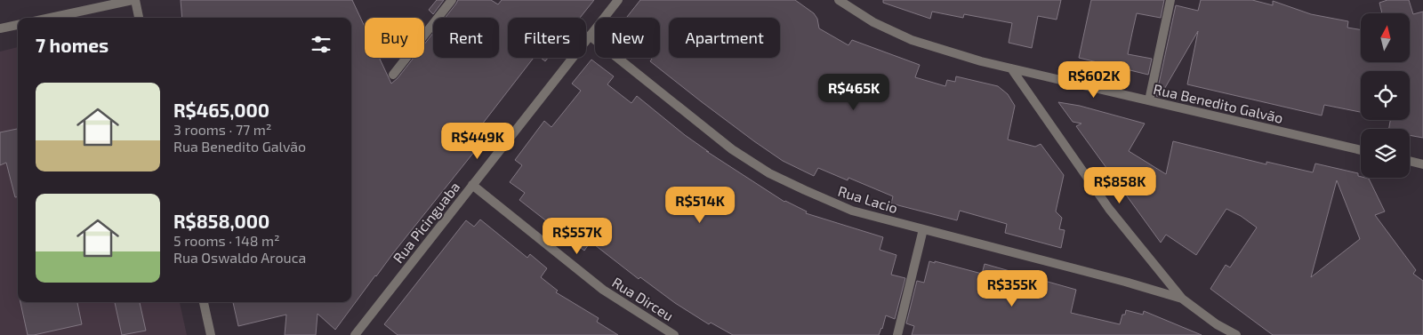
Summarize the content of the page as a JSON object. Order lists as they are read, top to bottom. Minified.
{"streets":{"street":["Rua Benedito Galvão","Rua Lacio","Rua Picinguaba","Rua Dirceu"]},"crossings":[["Rua Lacio","Rua Picinguaba"],["Rua Picinguaba","Rua Dirceu"]],"north":"top","page":{"chip":["Buy","Rent","Filters","New","Apartment"],"heading":"7 homes","price":["R$602K","R$465K","R$449K","R$858K","R$514K","R$557K","R$355K"],"list":[{"name":"R$465,000","note":"3 rooms · 77 m² · Rua Benedito Galvão"},{"name":"R$858,000","note":"5 rooms · 148 m² · Rua Oswaldo Arouca"}]}}
